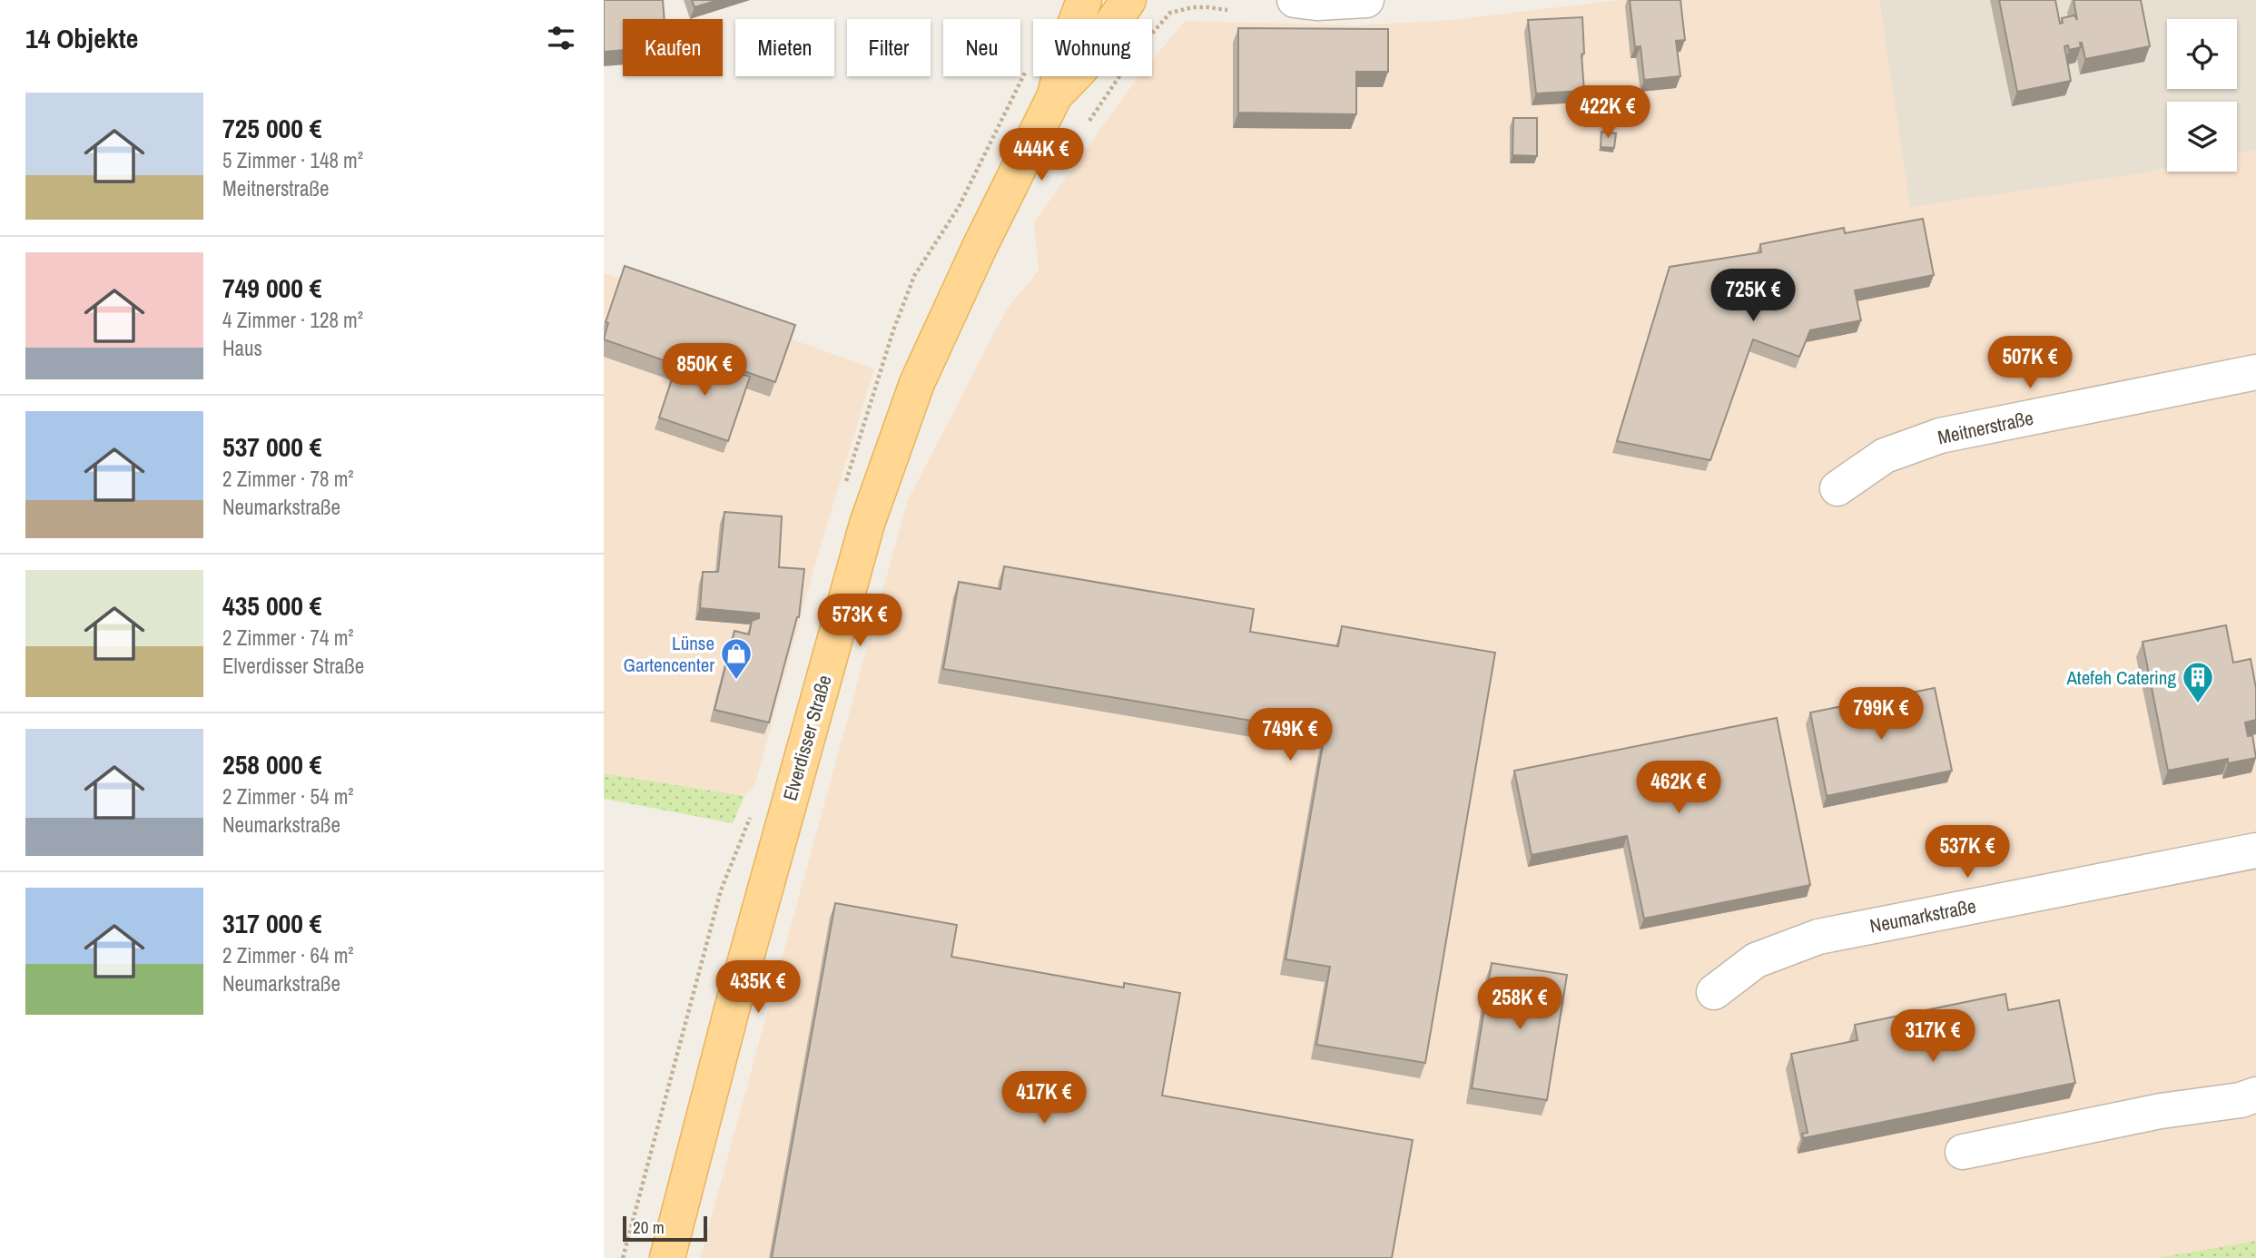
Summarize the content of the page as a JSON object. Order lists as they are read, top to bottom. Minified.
{"streets":{"main road":["Elverdisser Straße"],"street":["Meitnerstraße","Neumarkstraße"]},"places":{"shop":["Lünse Gartencenter"],"building":["Atefeh Catering"]},"scale_bar":"20 m","page":{"heading":"14 Objekte","chip":["Kaufen","Mieten","Filter","Neu","Wohnung"],"list":[{"name":"725 000 €","note":"5 Zimmer · 148 m² · Meitnerstraße"},{"name":"749 000 €","note":"4 Zimmer · 128 m² · Haus"},{"name":"537 000 €","note":"2 Zimmer · 78 m² · Neumarkstraße"},{"name":"435 000 €","note":"2 Zimmer · 74 m² · Elverdisser Straße"},{"name":"258 000 €","note":"2 Zimmer · 54 m² · Neumarkstraße"},{"name":"317 000 €","note":"2 Zimmer · 64 m² · Neumarkstraße"}],"price":["422K €","444K €","725K €","507K €","850K €","573K €","799K €","749K €","462K €","537K €","435K €","258K €","317K €","417K €"],"scale":"20 m"}}
